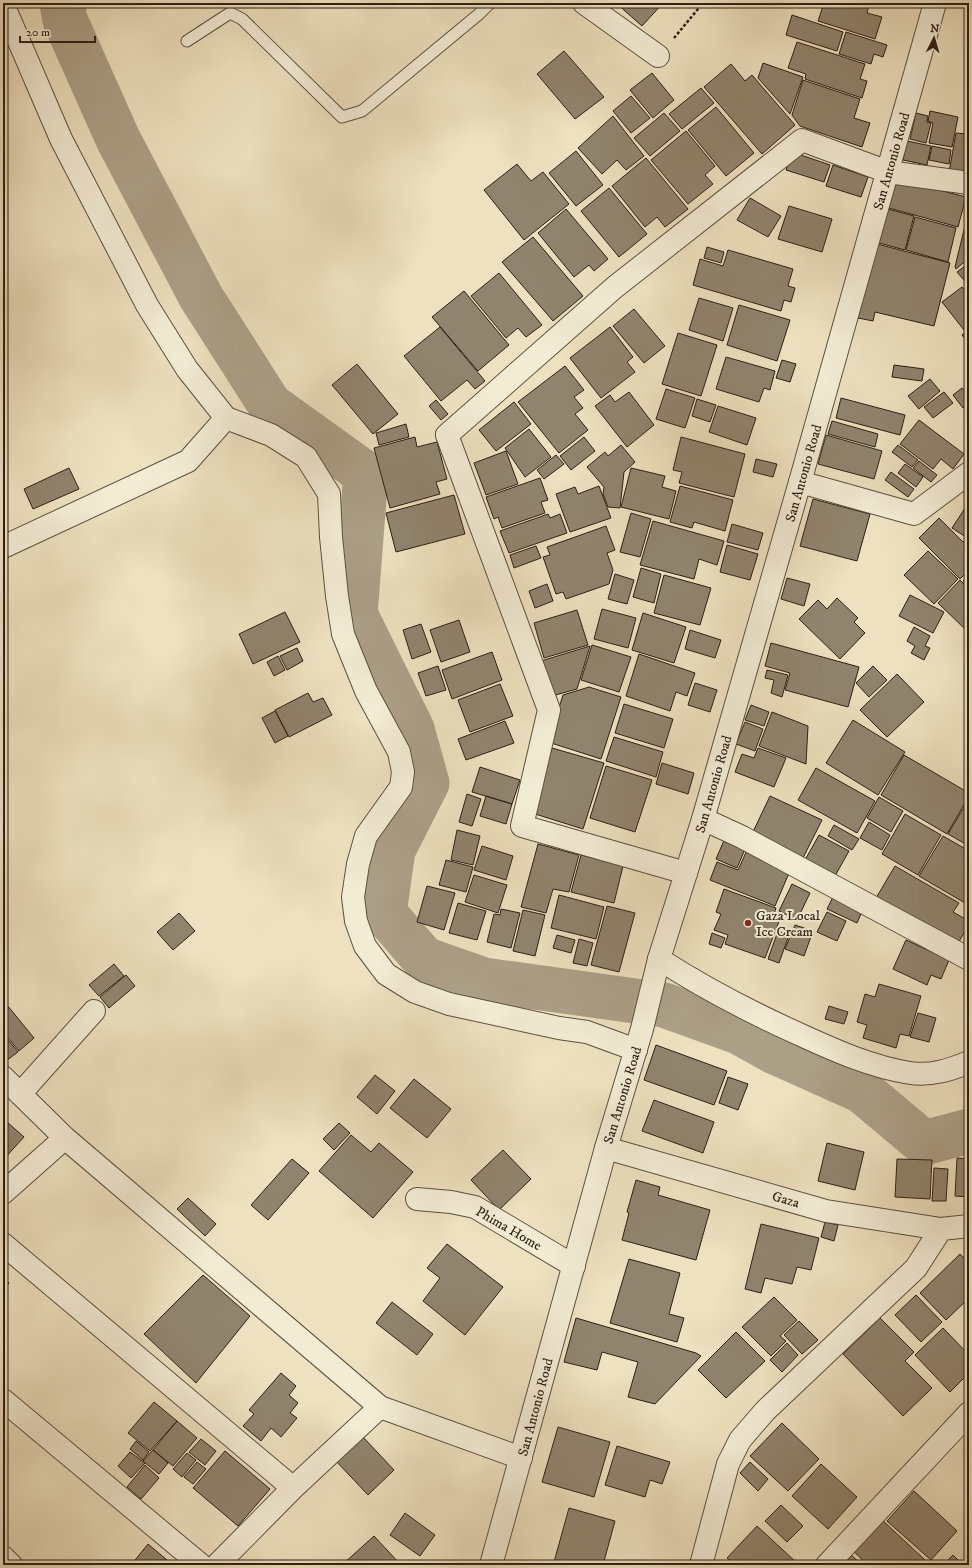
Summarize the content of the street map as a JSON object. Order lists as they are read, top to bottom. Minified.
{"streets":{"street":["San Antonio Road","Gaza","Phima Home"]},"crossings":[["San Antonio Road","Gaza"],["San Antonio Road","Phima Home"]],"places":["Gaza Local Ice Cream"],"scale_bar":"20 m","north":"top"}
